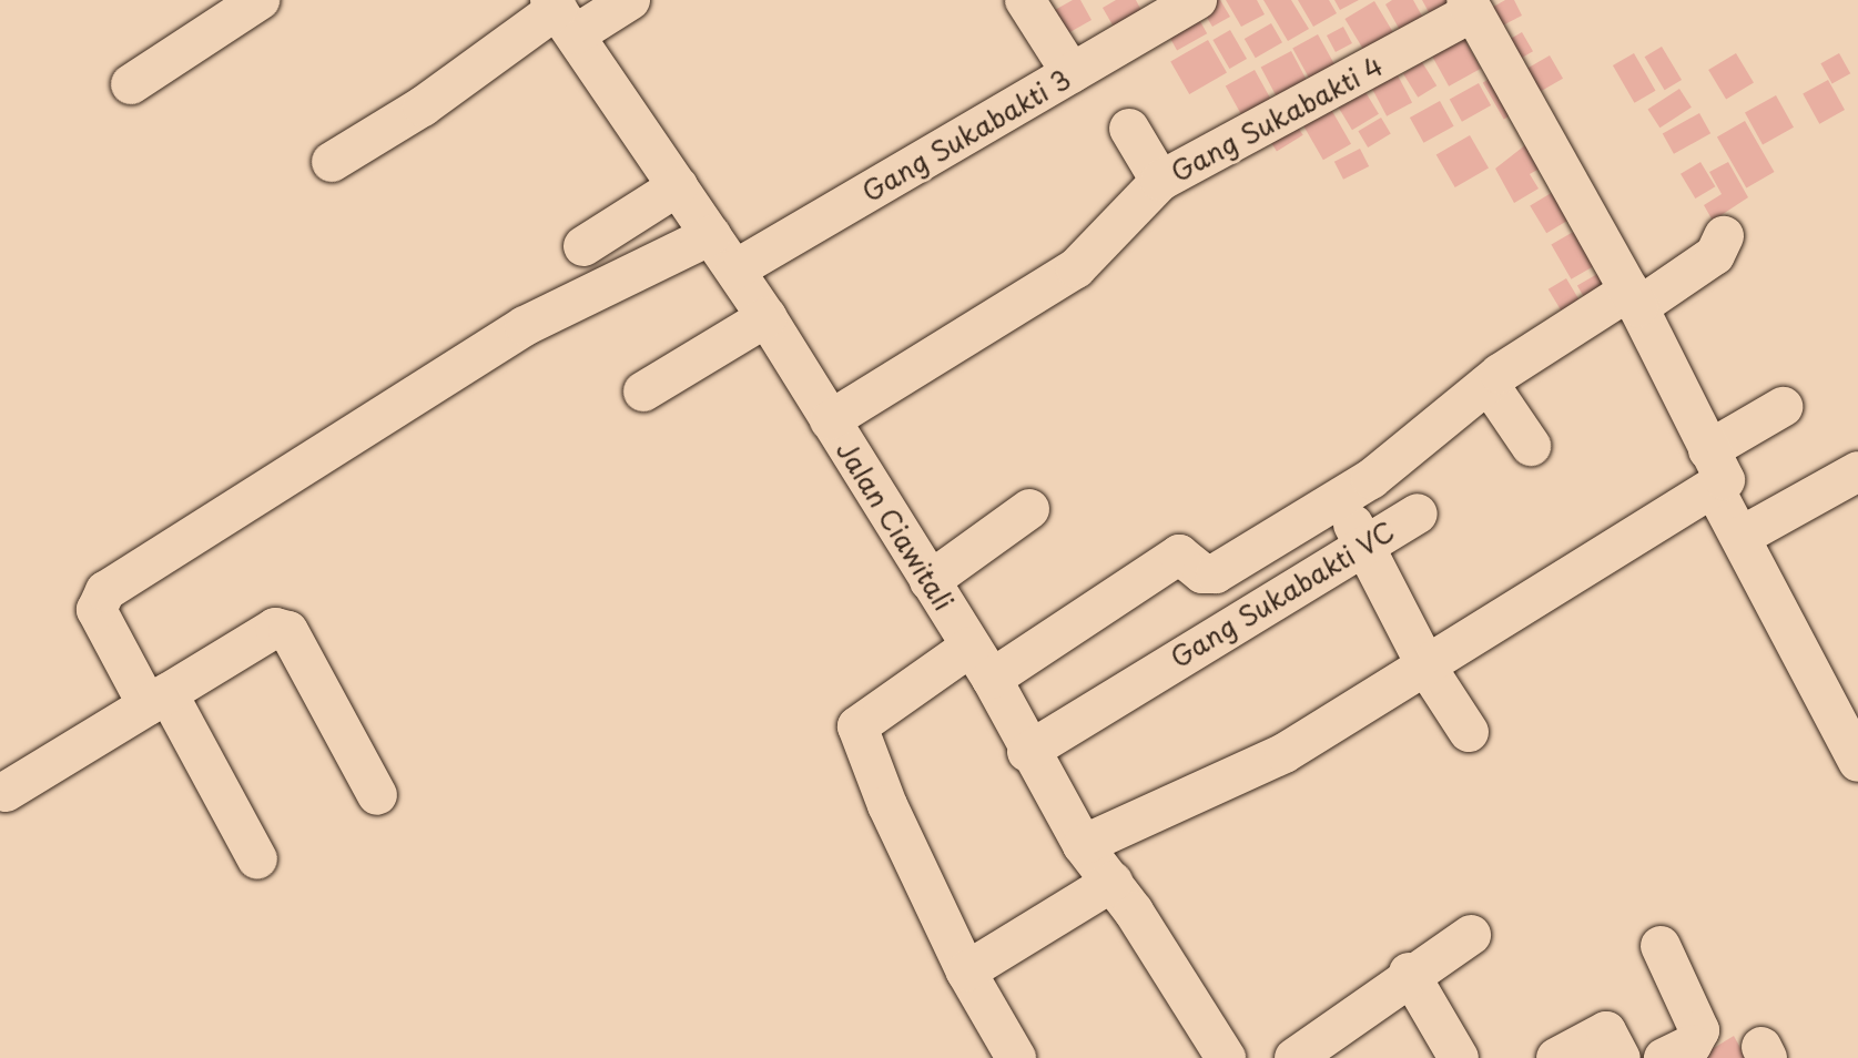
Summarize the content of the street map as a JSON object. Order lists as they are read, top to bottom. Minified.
{"streets":{"street":["Gang Sukabakti 4","Gang Sukabakti 3","Jalan Ciawitali","Gang Sukabakti VC"]},"crossings":[["Gang Sukabakti 4","Jalan Ciawitali"],["Gang Sukabakti 3","Jalan Ciawitali"],["Jalan Ciawitali","Gang Sukabakti VC"]]}
